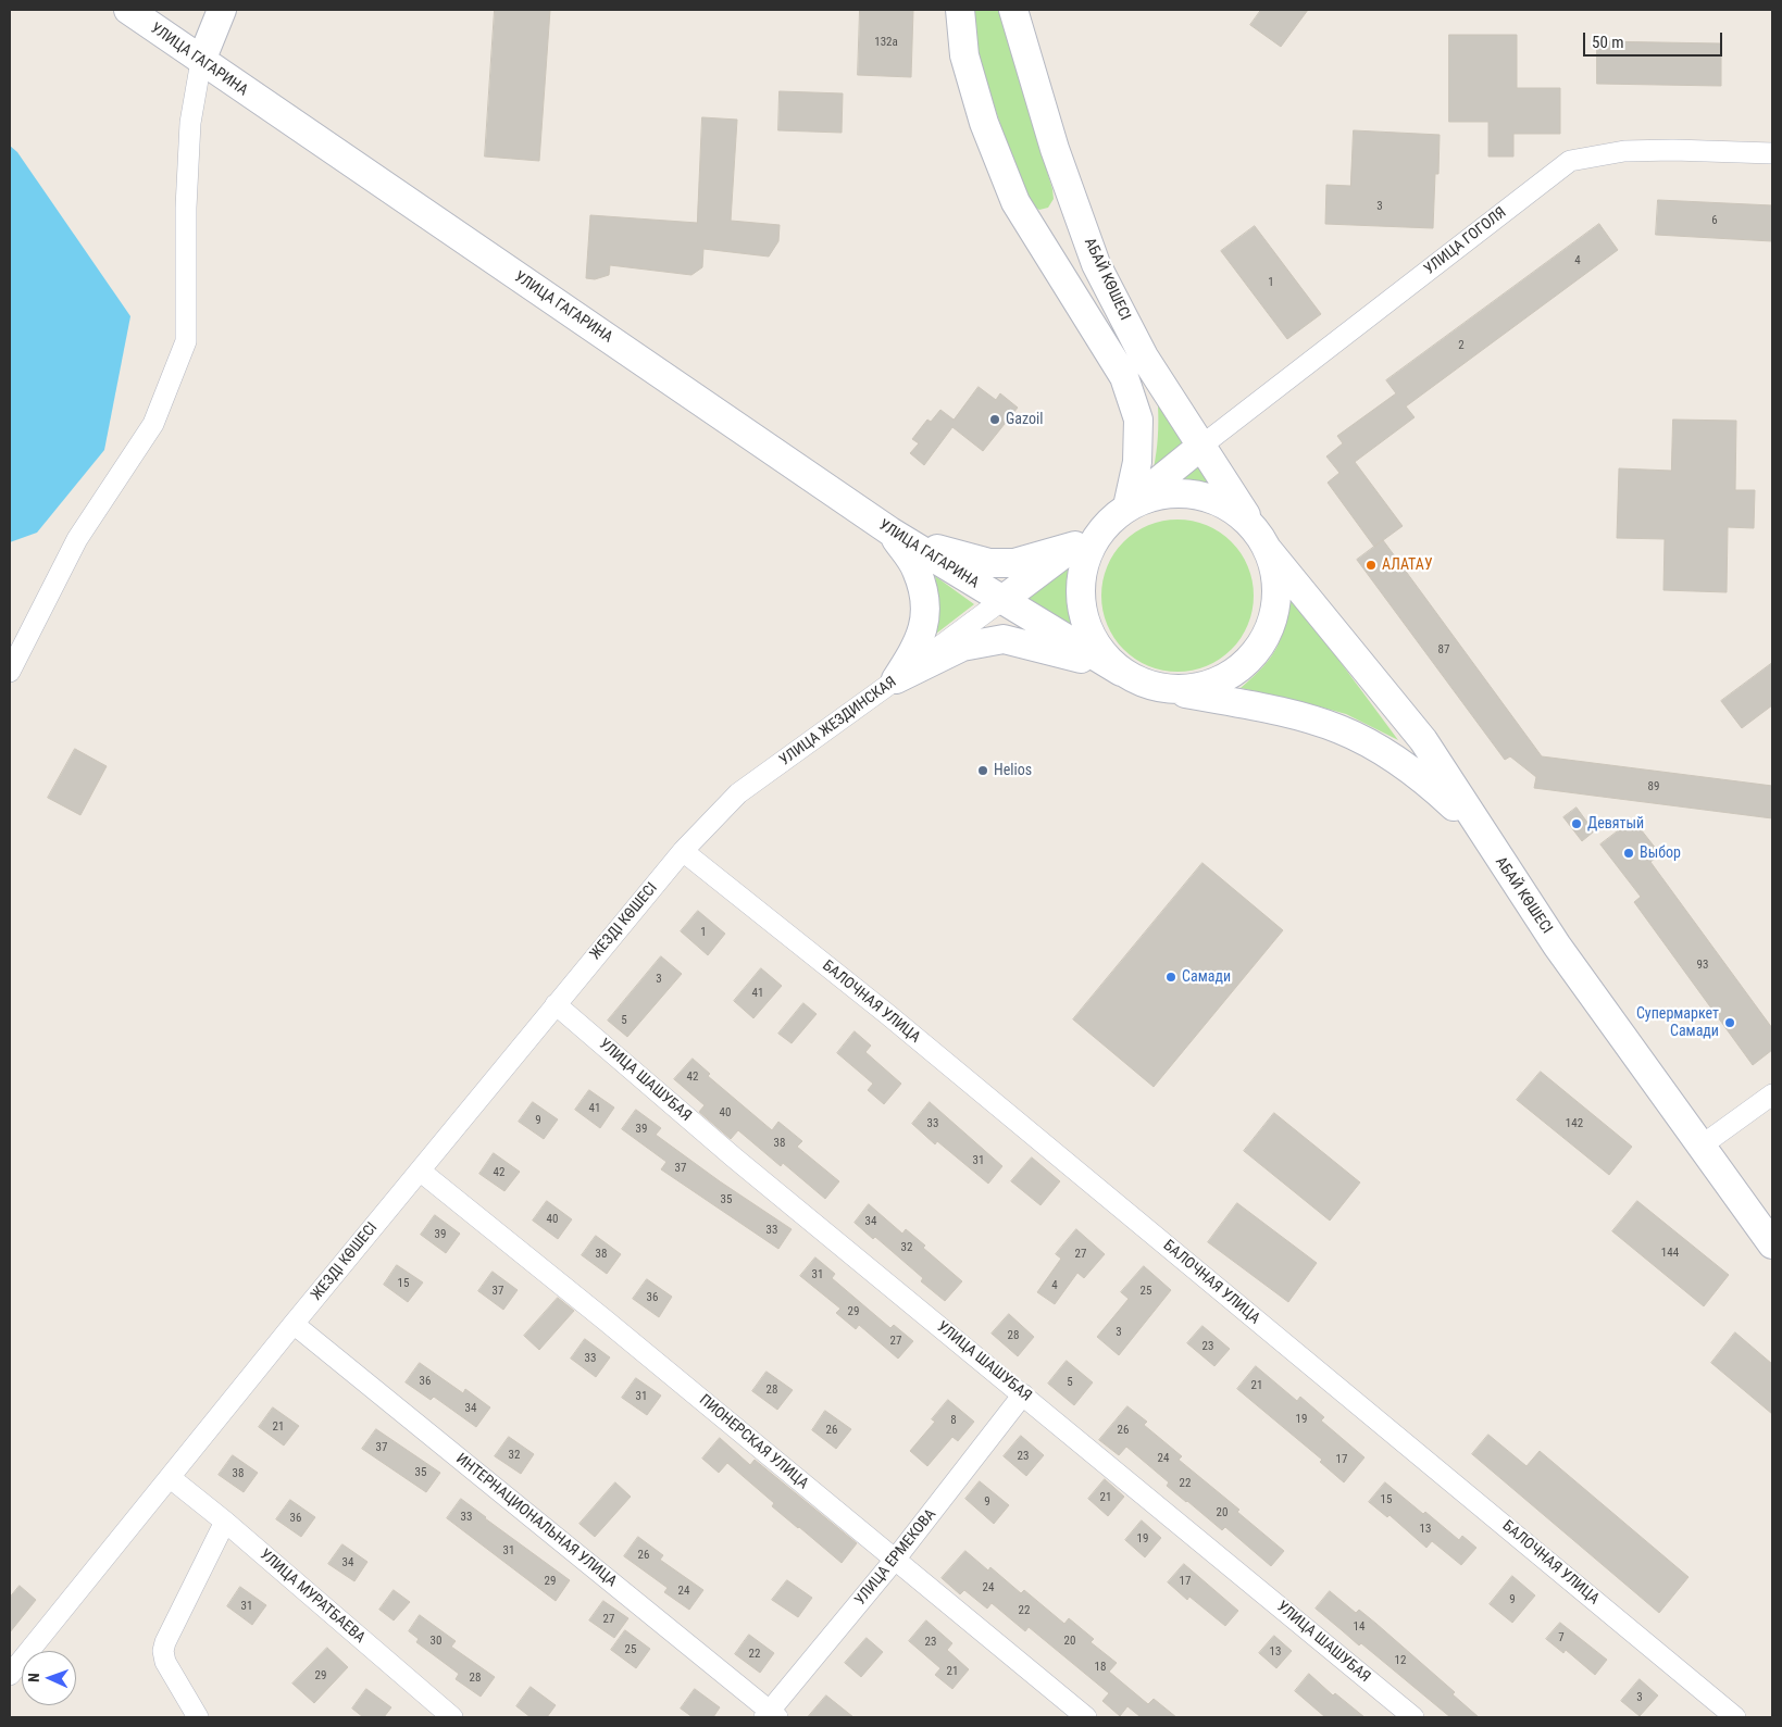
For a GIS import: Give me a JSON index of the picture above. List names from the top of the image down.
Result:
{
  "streets": {
    "main road": ["УЛИЦА ГАГАРИНА", "АБАЙ КӨШЕСІ"],
    "street": [
      "УЛИЦА ГОГОЛЯ",
      "УЛИЦА ЖЕЗДИНСКАЯ",
      "ЖЕЗДІ КӨШЕСІ",
      "БАЛОЧНАЯ УЛИЦА",
      "УЛИЦА ШАШУБАЯ",
      "ПИОНЕРСКАЯ УЛИЦА",
      "ИНТЕРНАЦИОНАЛЬНАЯ УЛИЦА",
      "УЛИЦА ЕРМЕКОВА",
      "УЛИЦА МУРАТБАЕВА"
    ]
  },
  "crossings": [
    ["УЛИЦА ГАГАРИНА", "УЛИЦА ЖЕЗДИНСКАЯ"],
    ["УЛИЦА ГОГОЛЯ", "АБАЙ КӨШЕСІ"],
    ["УЛИЦА ЖЕЗДИНСКАЯ", "ЖЕЗДІ КӨШЕСІ"],
    ["УЛИЦА ЖЕЗДИНСКАЯ", "БАЛОЧНАЯ УЛИЦА"],
    ["ЖЕЗДІ КӨШЕСІ", "БАЛОЧНАЯ УЛИЦА"],
    ["ЖЕЗДІ КӨШЕСІ", "УЛИЦА ШАШУБАЯ"],
    ["ЖЕЗДІ КӨШЕСІ", "ПИОНЕРСКАЯ УЛИЦА"],
    ["ЖЕЗДІ КӨШЕСІ", "ИНТЕРНАЦИОНАЛЬНАЯ УЛИЦА"],
    ["ЖЕЗДІ КӨШЕСІ", "УЛИЦА МУРАТБАЕВА"],
    ["УЛИЦА ШАШУБАЯ", "УЛИЦА ЕРМЕКОВА"],
    ["ПИОНЕРСКАЯ УЛИЦА", "УЛИЦА ЕРМЕКОВА"],
    ["ИНТЕРНАЦИОНАЛЬНАЯ УЛИЦА", "УЛИЦА ЕРМЕКОВА"]
  ],
  "places": [
    "Gazoil",
    "АЛАТАУ",
    "Helios",
    "Девятый",
    "Выбор",
    "Самади",
    "Супермаркет Самади"
  ],
  "house_numbers": [
    "132а",
    "3",
    "6",
    "4",
    "1",
    "2",
    "87",
    "89",
    "1",
    "93",
    "3",
    "41",
    "5",
    "42",
    "41",
    "40",
    "9",
    "33",
    "142",
    "39",
    "38",
    "31",
    "37",
    "42",
    "35",
    "40",
    "34",
    "33",
    "39",
    "32",
    "144",
    "38",
    "27",
    "31",
    "15",
    "4",
    "37",
    "25",
    "36",
    "29",
    "3",
    "28",
    "27",
    "23",
    "33",
    "36",
    "5",
    "21",
    "28",
    "31",
    "34",
    "19",
    "8",
    "21",
    "26",
    "26",
    "37",
    "32",
    "23",
    "24",
    "17",
    "35",
    "38",
    "22",
    "21",
    "15",
    "9",
    "20",
    "33",
    "36",
    "13",
    "19",
    "31",
    "26",
    "34",
    "29",
    "17",
    "24",
    "24",
    "9",
    "31",
    "22",
    "27",
    "14",
    "7",
    "30",
    "20",
    "23",
    "25",
    "13",
    "22",
    "12",
    "18",
    "21",
    "29",
    "28",
    "3"
  ],
  "scale_bar": "50 m",
  "north": "left"
}
